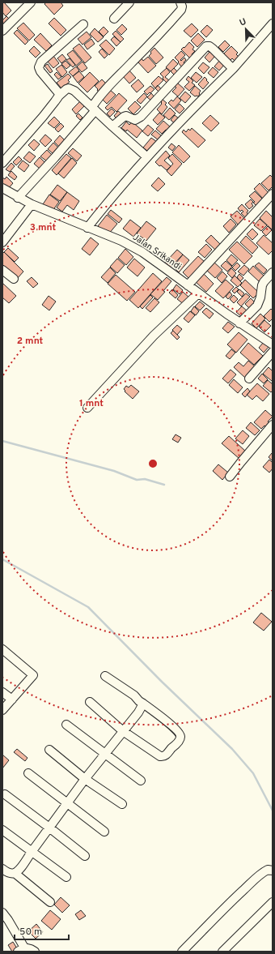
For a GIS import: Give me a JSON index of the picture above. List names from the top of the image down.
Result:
{
  "streets": {
    "street": ["Jalan Srikandi"]
  },
  "scale_bar": "50 m",
  "north": "top left",
  "rings": ["3 mnt", "2 mnt", "1 mnt"]
}
